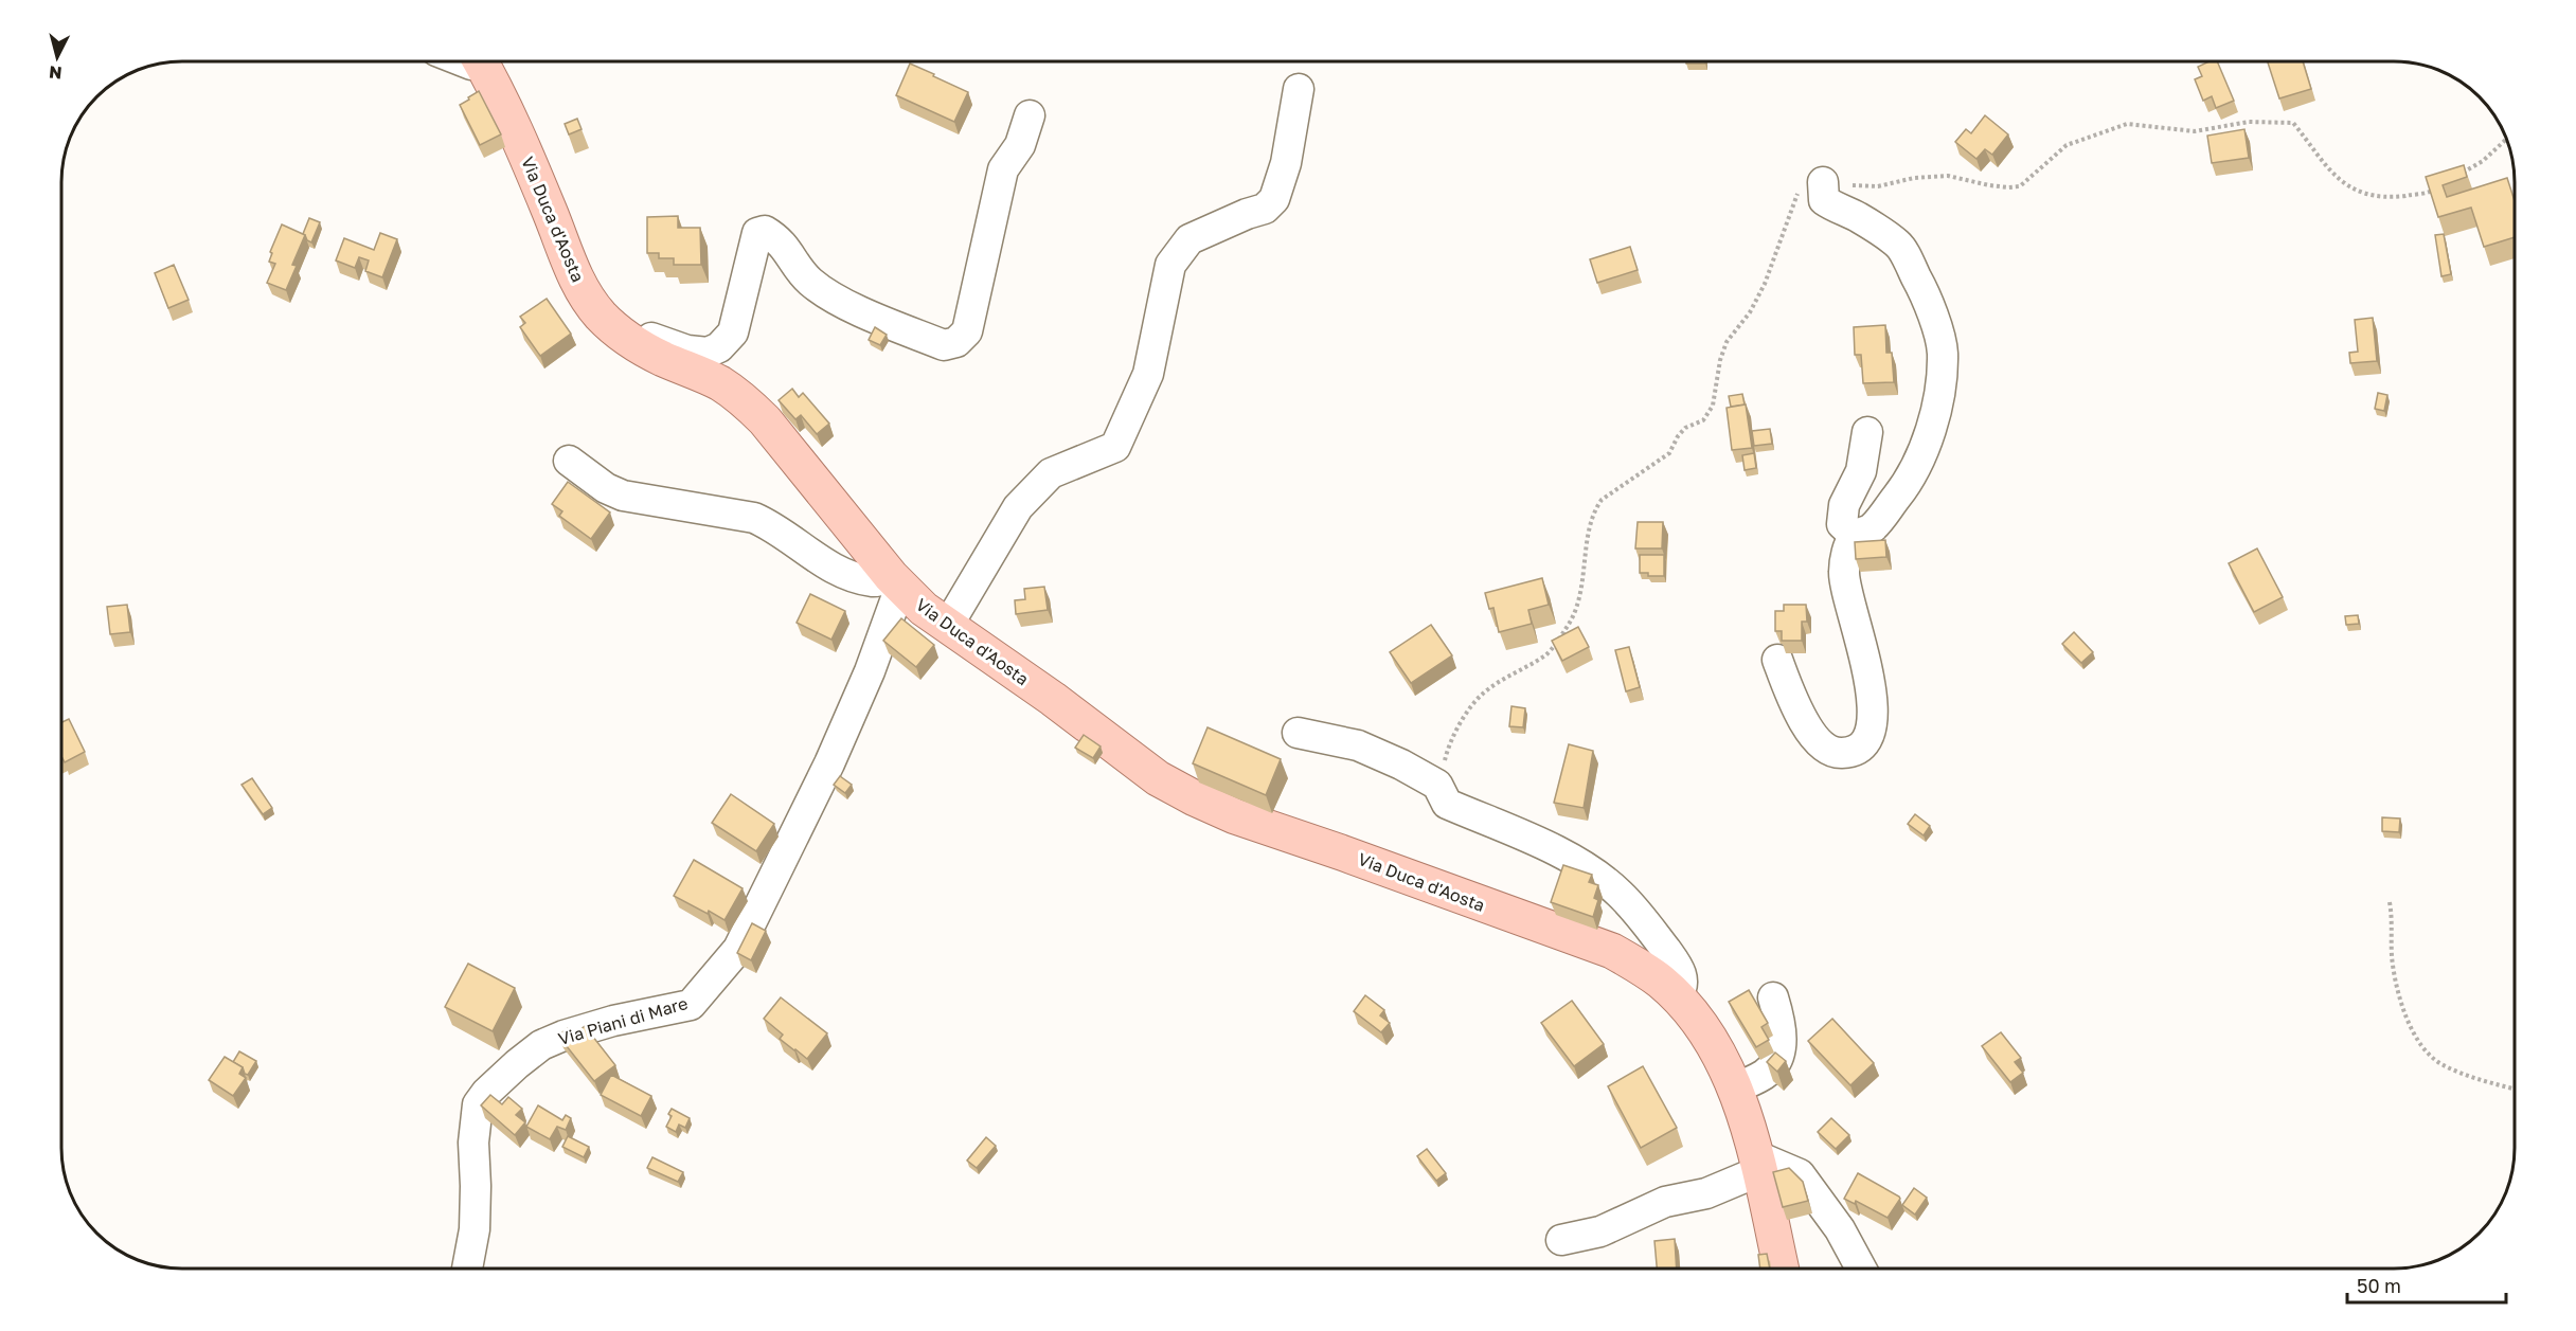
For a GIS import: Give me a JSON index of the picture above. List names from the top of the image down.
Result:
{
  "streets": {
    "main road": ["Via Duca d'Aosta"],
    "street": ["Via Piani di Mare"]
  },
  "crossings": [
    ["Via Duca d'Aosta", "Via Piani di Mare"]
  ],
  "scale_bar": "50 m",
  "north": "bottom"
}
